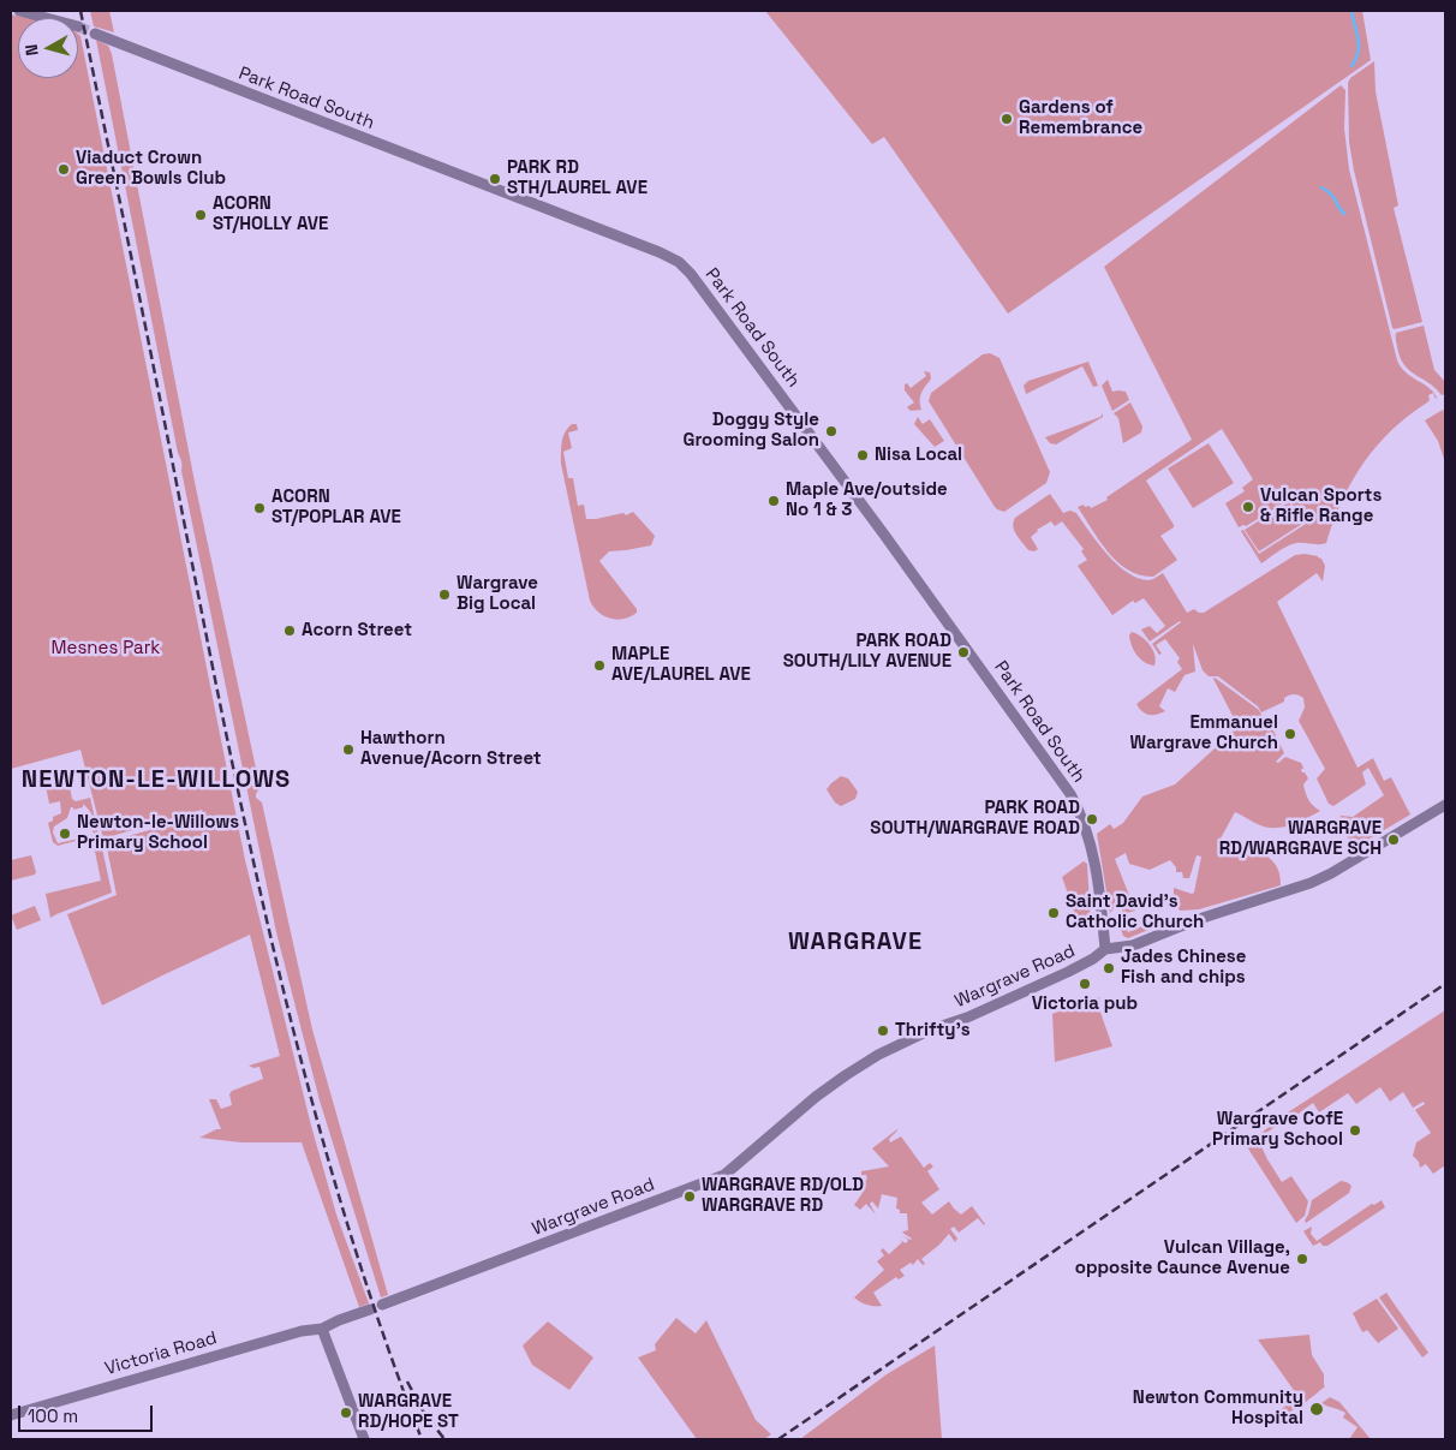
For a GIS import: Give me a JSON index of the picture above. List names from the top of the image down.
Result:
{
  "streets": {
    "street": ["Park Road South", "Wargrave Road", "Victoria Road"]
  },
  "crossings": [
    ["Park Road South", "Wargrave Road"]
  ],
  "districts": ["NEWTON-LE-WILLOWS", "WARGRAVE"],
  "parks": ["Mesnes Park"],
  "places": [
    "Gardens of Remembrance",
    "Viaduct Crown Green Bowls Club",
    "PARK RD STH/LAUREL AVE",
    "ACORN ST/HOLLY AVE",
    "Doggy Style Grooming Salon",
    "Nisa Local",
    "Maple Ave/outside No 1 & 3",
    "Vulcan Sports & Rifle Range",
    "ACORN ST/POPLAR AVE",
    "Wargrave Big Local",
    "Acorn Street",
    "PARK ROAD SOUTH/LILY AVENUE",
    "MAPLE AVE/LAUREL AVE",
    "Emmanuel Wargrave Church",
    "Hawthorn Avenue/Acorn Street",
    "PARK ROAD SOUTH/WARGRAVE ROAD",
    "Newton-le-Willows Primary School",
    "WARGRAVE RD/WARGRAVE SCH",
    "Saint David's Catholic Church",
    "Jades Chinese Fish and chips",
    "Victoria pub",
    "Thrifty's",
    "Wargrave CofE Primary School",
    "WARGRAVE RD/OLD WARGRAVE RD",
    "Vulcan Village, opposite Caunce Avenue",
    "Newton Community Hospital",
    "WARGRAVE RD/HOPE ST"
  ],
  "scale_bar": "100 m",
  "north": "left"
}
